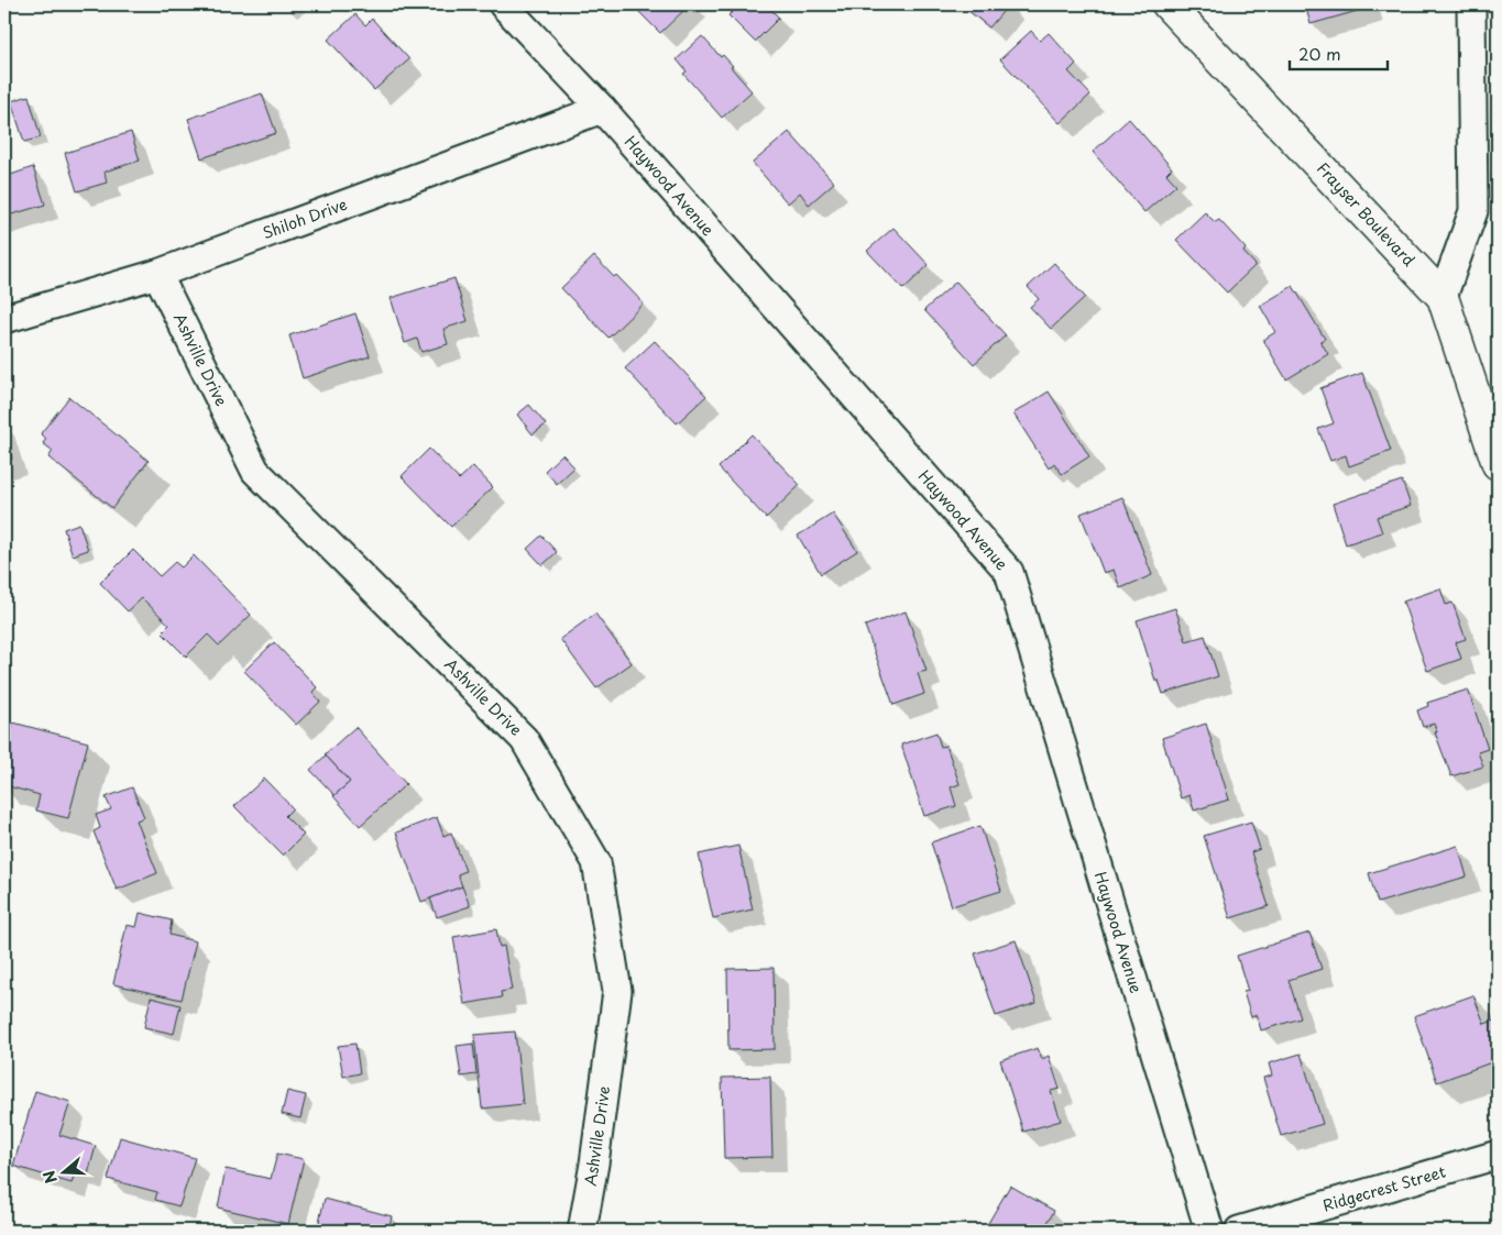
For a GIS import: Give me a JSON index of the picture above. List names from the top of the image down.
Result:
{
  "streets": {
    "main road": ["Frayser Boulevard"],
    "street": [
      "Haywood Avenue",
      "Shiloh Drive",
      "Ashville Drive",
      "Ridgecrest Street"
    ]
  },
  "crossings": [
    ["Haywood Avenue", "Shiloh Drive"],
    ["Shiloh Drive", "Ashville Drive"]
  ],
  "scale_bar": "20 m",
  "north": "left"
}
